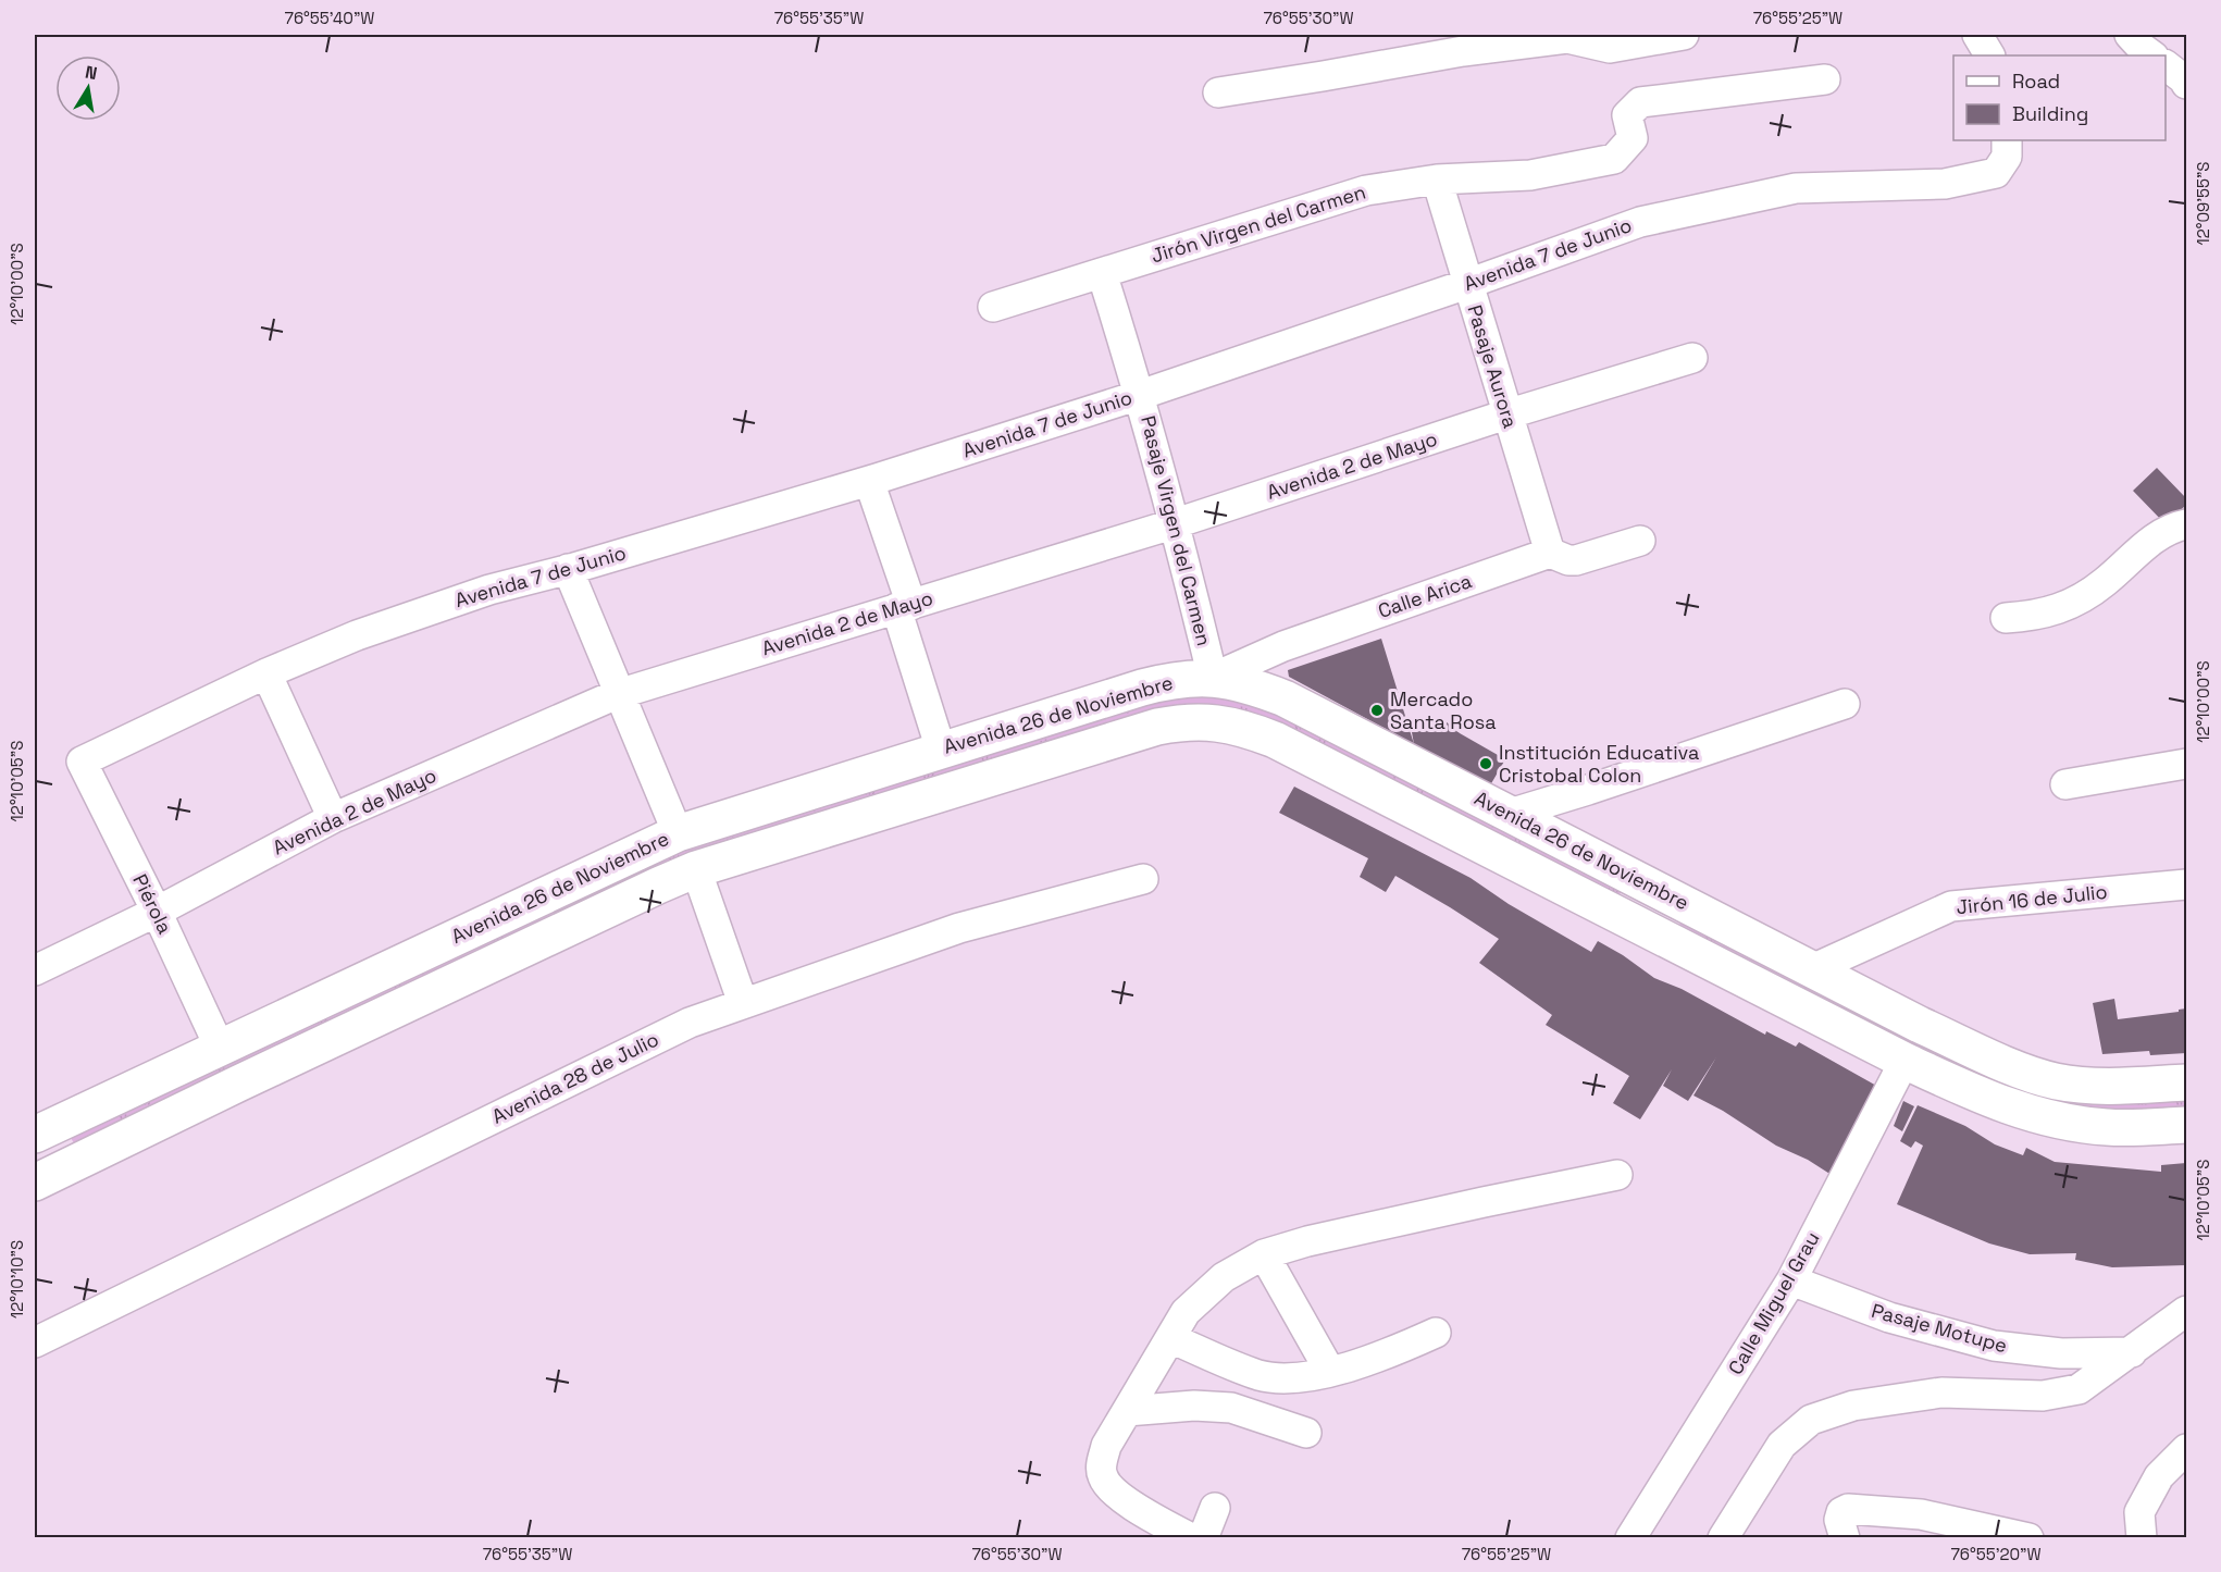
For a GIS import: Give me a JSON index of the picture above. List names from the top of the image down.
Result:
{
  "streets": {
    "main road": ["Avenida 26 de Noviembre"],
    "street": [
      "Jirón Virgen del Carmen",
      "Avenida 7 de Junio",
      "Pasaje Aurora",
      "Avenida 2 de Mayo",
      "Pasaje Virgen del Carmen",
      "Calle Arica",
      "Jirón 16 de Julio",
      "Piérola",
      "Avenida 28 de Julio",
      "Calle Miguel Grau",
      "Pasaje Motupe"
    ]
  },
  "crossings": [
    ["Jirón Virgen del Carmen", "Pasaje Aurora"],
    ["Jirón Virgen del Carmen", "Pasaje Virgen del Carmen"],
    ["Avenida 7 de Junio", "Pasaje Aurora"],
    ["Avenida 7 de Junio", "Pasaje Virgen del Carmen"],
    ["Avenida 7 de Junio", "Piérola"],
    ["Pasaje Aurora", "Avenida 2 de Mayo"],
    ["Pasaje Aurora", "Calle Arica"],
    ["Avenida 2 de Mayo", "Pasaje Virgen del Carmen"],
    ["Avenida 2 de Mayo", "Piérola"],
    ["Pasaje Virgen del Carmen", "Calle Arica"],
    ["Pasaje Virgen del Carmen", "Avenida 26 de Noviembre"],
    ["Calle Arica", "Avenida 26 de Noviembre"],
    ["Avenida 26 de Noviembre", "Jirón 16 de Julio"],
    ["Avenida 26 de Noviembre", "Piérola"],
    ["Avenida 26 de Noviembre", "Calle Miguel Grau"],
    ["Calle Miguel Grau", "Pasaje Motupe"]
  ],
  "places": ["Mercado Santa Rosa", "Institución Educativa Cristobal Colon"],
  "legend": ["Road", "Building"],
  "north": "top",
  "coordinates": [
    "76°55'40\"W",
    "76°55'35\"W",
    "76°55'30\"W",
    "76°55'25\"W",
    "12°09'55\"S",
    "12°10'00\"S",
    "12°10'05\"S",
    "12°10'10\"S",
    "76°55'20\"W"
  ]
}
